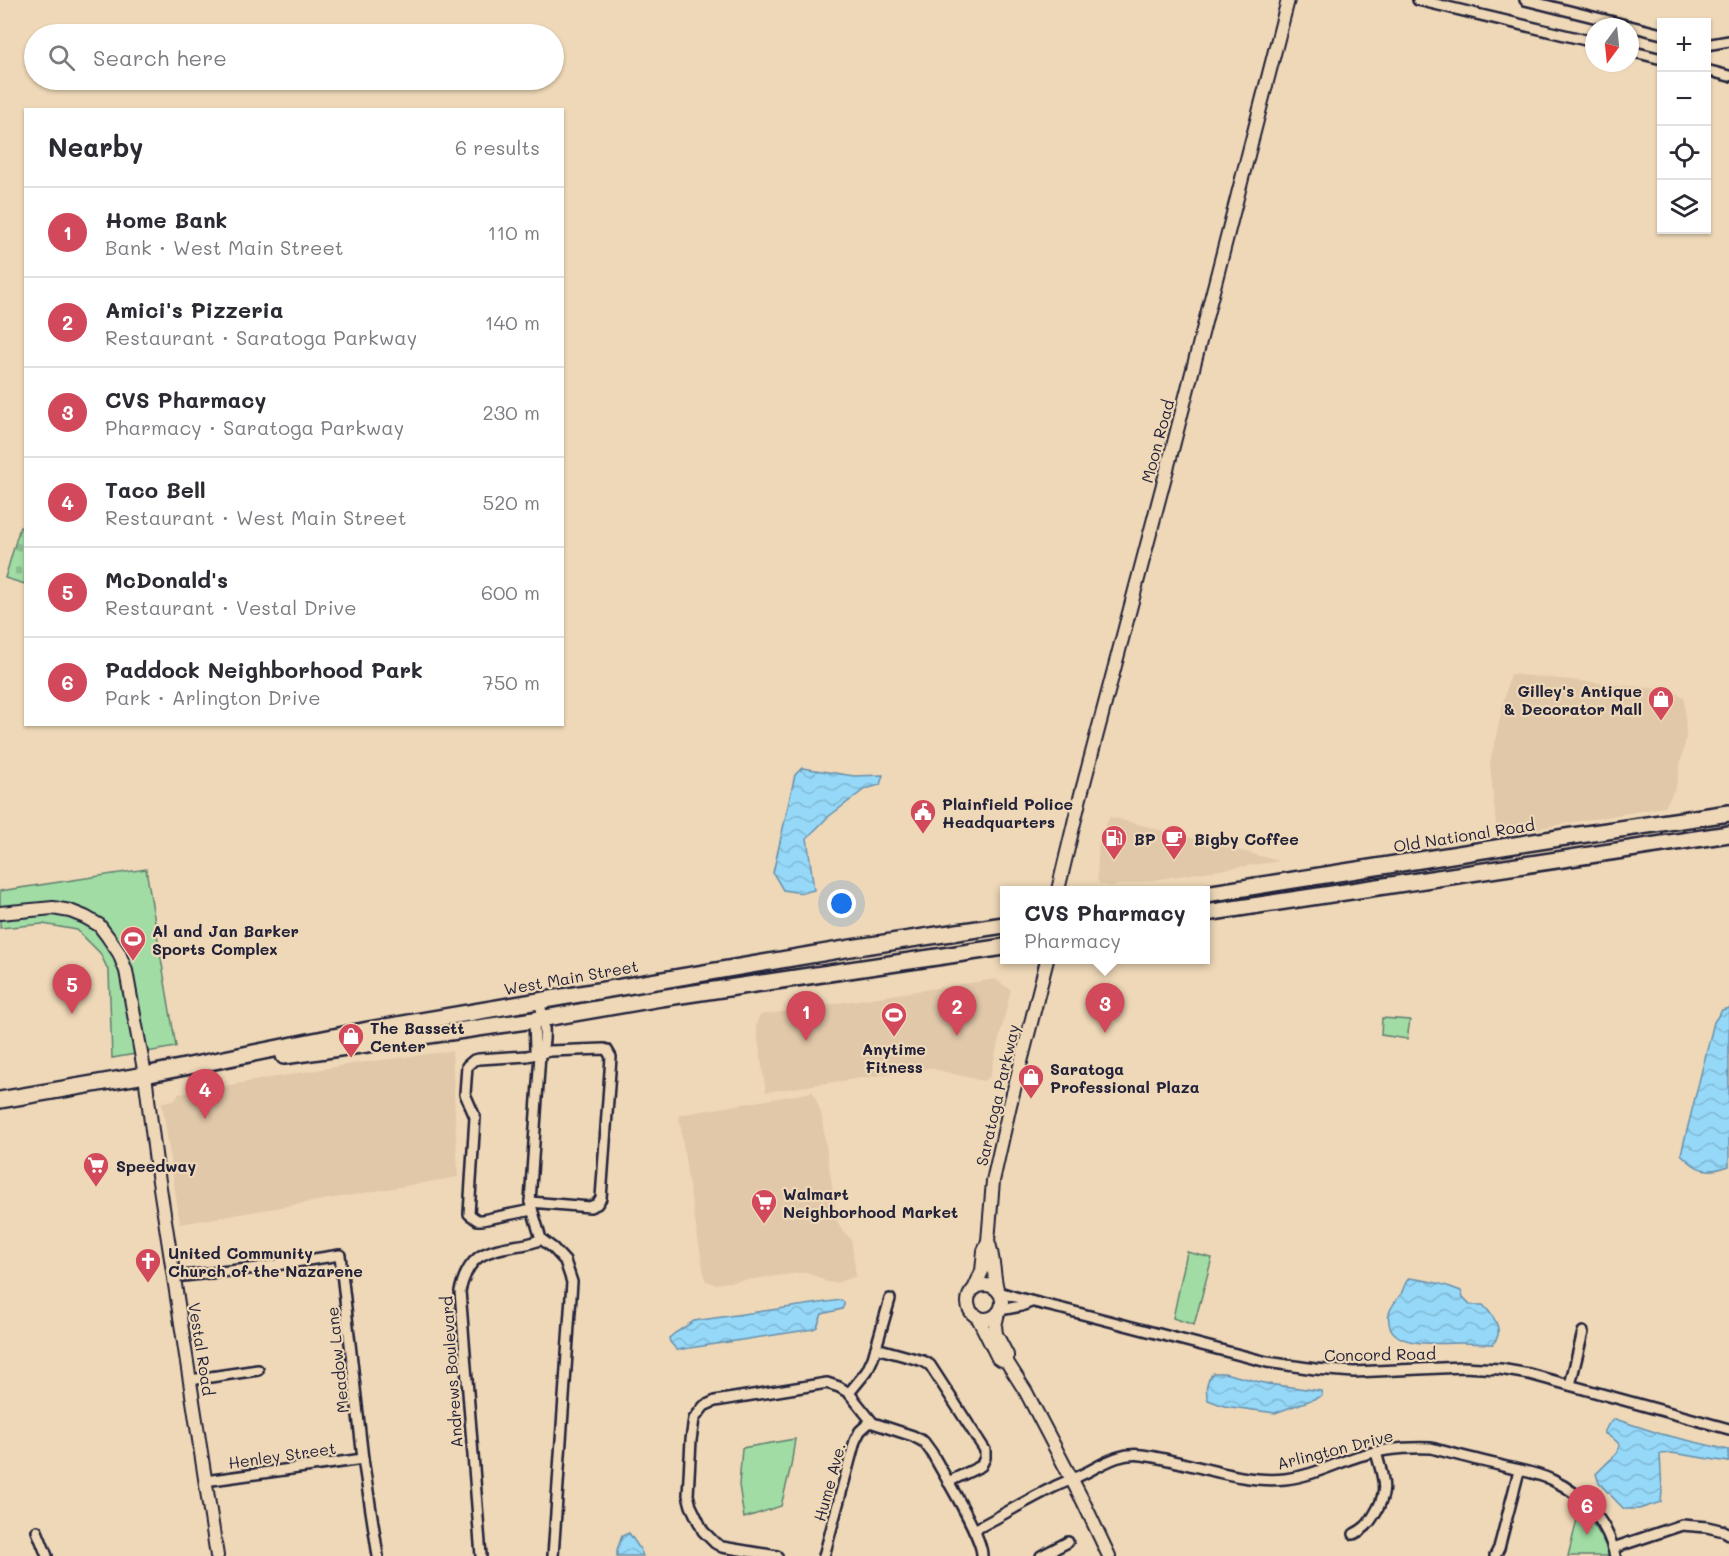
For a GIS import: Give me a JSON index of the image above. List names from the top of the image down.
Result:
{
  "streets": {
    "main road": ["Old National Road", "West Main Street"],
    "street": [
      "Moon Road",
      "Saratoga Parkway",
      "Vestal Road",
      "Concord Road",
      "Meadow Lane",
      "Andrews Boulevard",
      "Arlington Drive",
      "Henley Street",
      "Hume Ave."
    ]
  },
  "crossings": [
    ["West Main Street", "Vestal Road"],
    ["Saratoga Parkway", "Concord Road"],
    ["Vestal Road", "Meadow Lane"],
    ["Vestal Road", "Henley Street"],
    ["Meadow Lane", "Henley Street"]
  ],
  "places": {
    "shop": ["Gilley's Antique & Decorator Mall", "The Bassett Center", "Saratoga Professional Plaza"],
    "public building": ["Plainfield Police Headquarters"],
    "fuel station": ["BP"],
    "cafe": ["Bigby Coffee"],
    "sports": ["Al and Jan Barker Sports Complex", "Anytime Fitness"],
    "supermarket": ["Speedway", "Walmart Neighborhood Market"],
    "church": ["United Community Church of the Nazarene"]
  },
  "north": "bottom",
  "page": {
    "map_buttons": ["+", "−"],
    "search": "Search here",
    "heading": ["Nearby", "6 results"],
    "list": [
      {
        "mark": "1",
        "name": "Home Bank",
        "note": "Bank · West Main Street",
        "value": "110 m"
      },
      {
        "mark": "2",
        "name": "Amici's Pizzeria",
        "note": "Restaurant · Saratoga Parkway",
        "value": "140 m"
      },
      {
        "mark": "3",
        "name": "CVS Pharmacy",
        "note": "Pharmacy · Saratoga Parkway",
        "value": "230 m"
      },
      {
        "mark": "4",
        "name": "Taco Bell",
        "note": "Restaurant · West Main Street",
        "value": "520 m"
      },
      {
        "mark": "5",
        "name": "McDonald's",
        "note": "Restaurant · Vestal Drive",
        "value": "600 m"
      },
      {
        "mark": "6",
        "name": "Paddock Neighborhood Park",
        "note": "Park · Arlington Drive",
        "value": "750 m"
      }
    ],
    "popup": ["CVS Pharmacy", "Pharmacy"],
    "pins": [
      "5",
      "3",
      "2",
      "1",
      "4",
      "6"
    ]
  }
}
